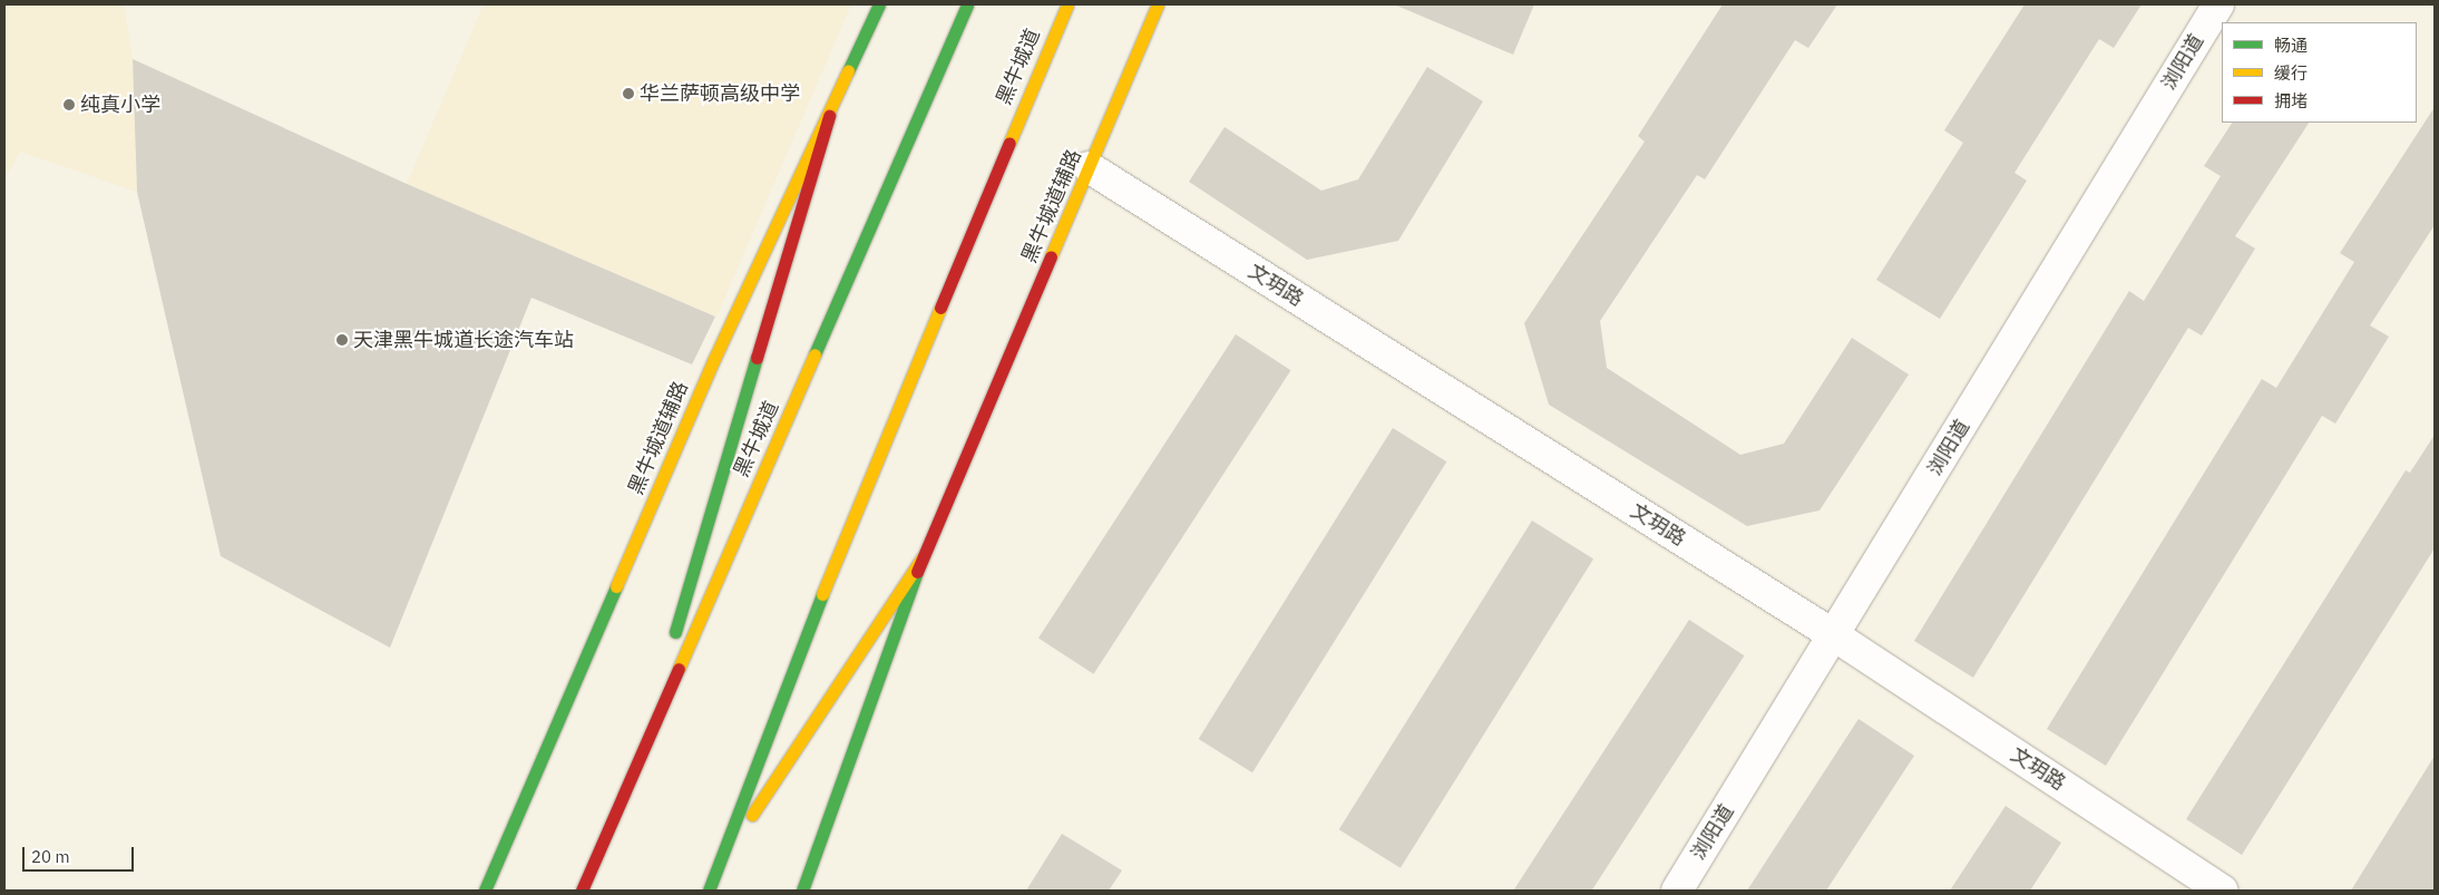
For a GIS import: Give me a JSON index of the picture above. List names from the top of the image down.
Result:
{
  "streets": {
    "main road": ["黑牛城道", "黑牛城道辅路"],
    "street": ["浏阳道", "文玥路"]
  },
  "crossings": [
    ["浏阳道", "文玥路"],
    ["黑牛城道辅路", "文玥路"]
  ],
  "places": ["华兰萨顿高级中学", "纯真小学", "天津黑牛城道长途汽车站"],
  "legend": ["畅通", "缓行", "拥堵"],
  "scale_bar": "20 m"
}
